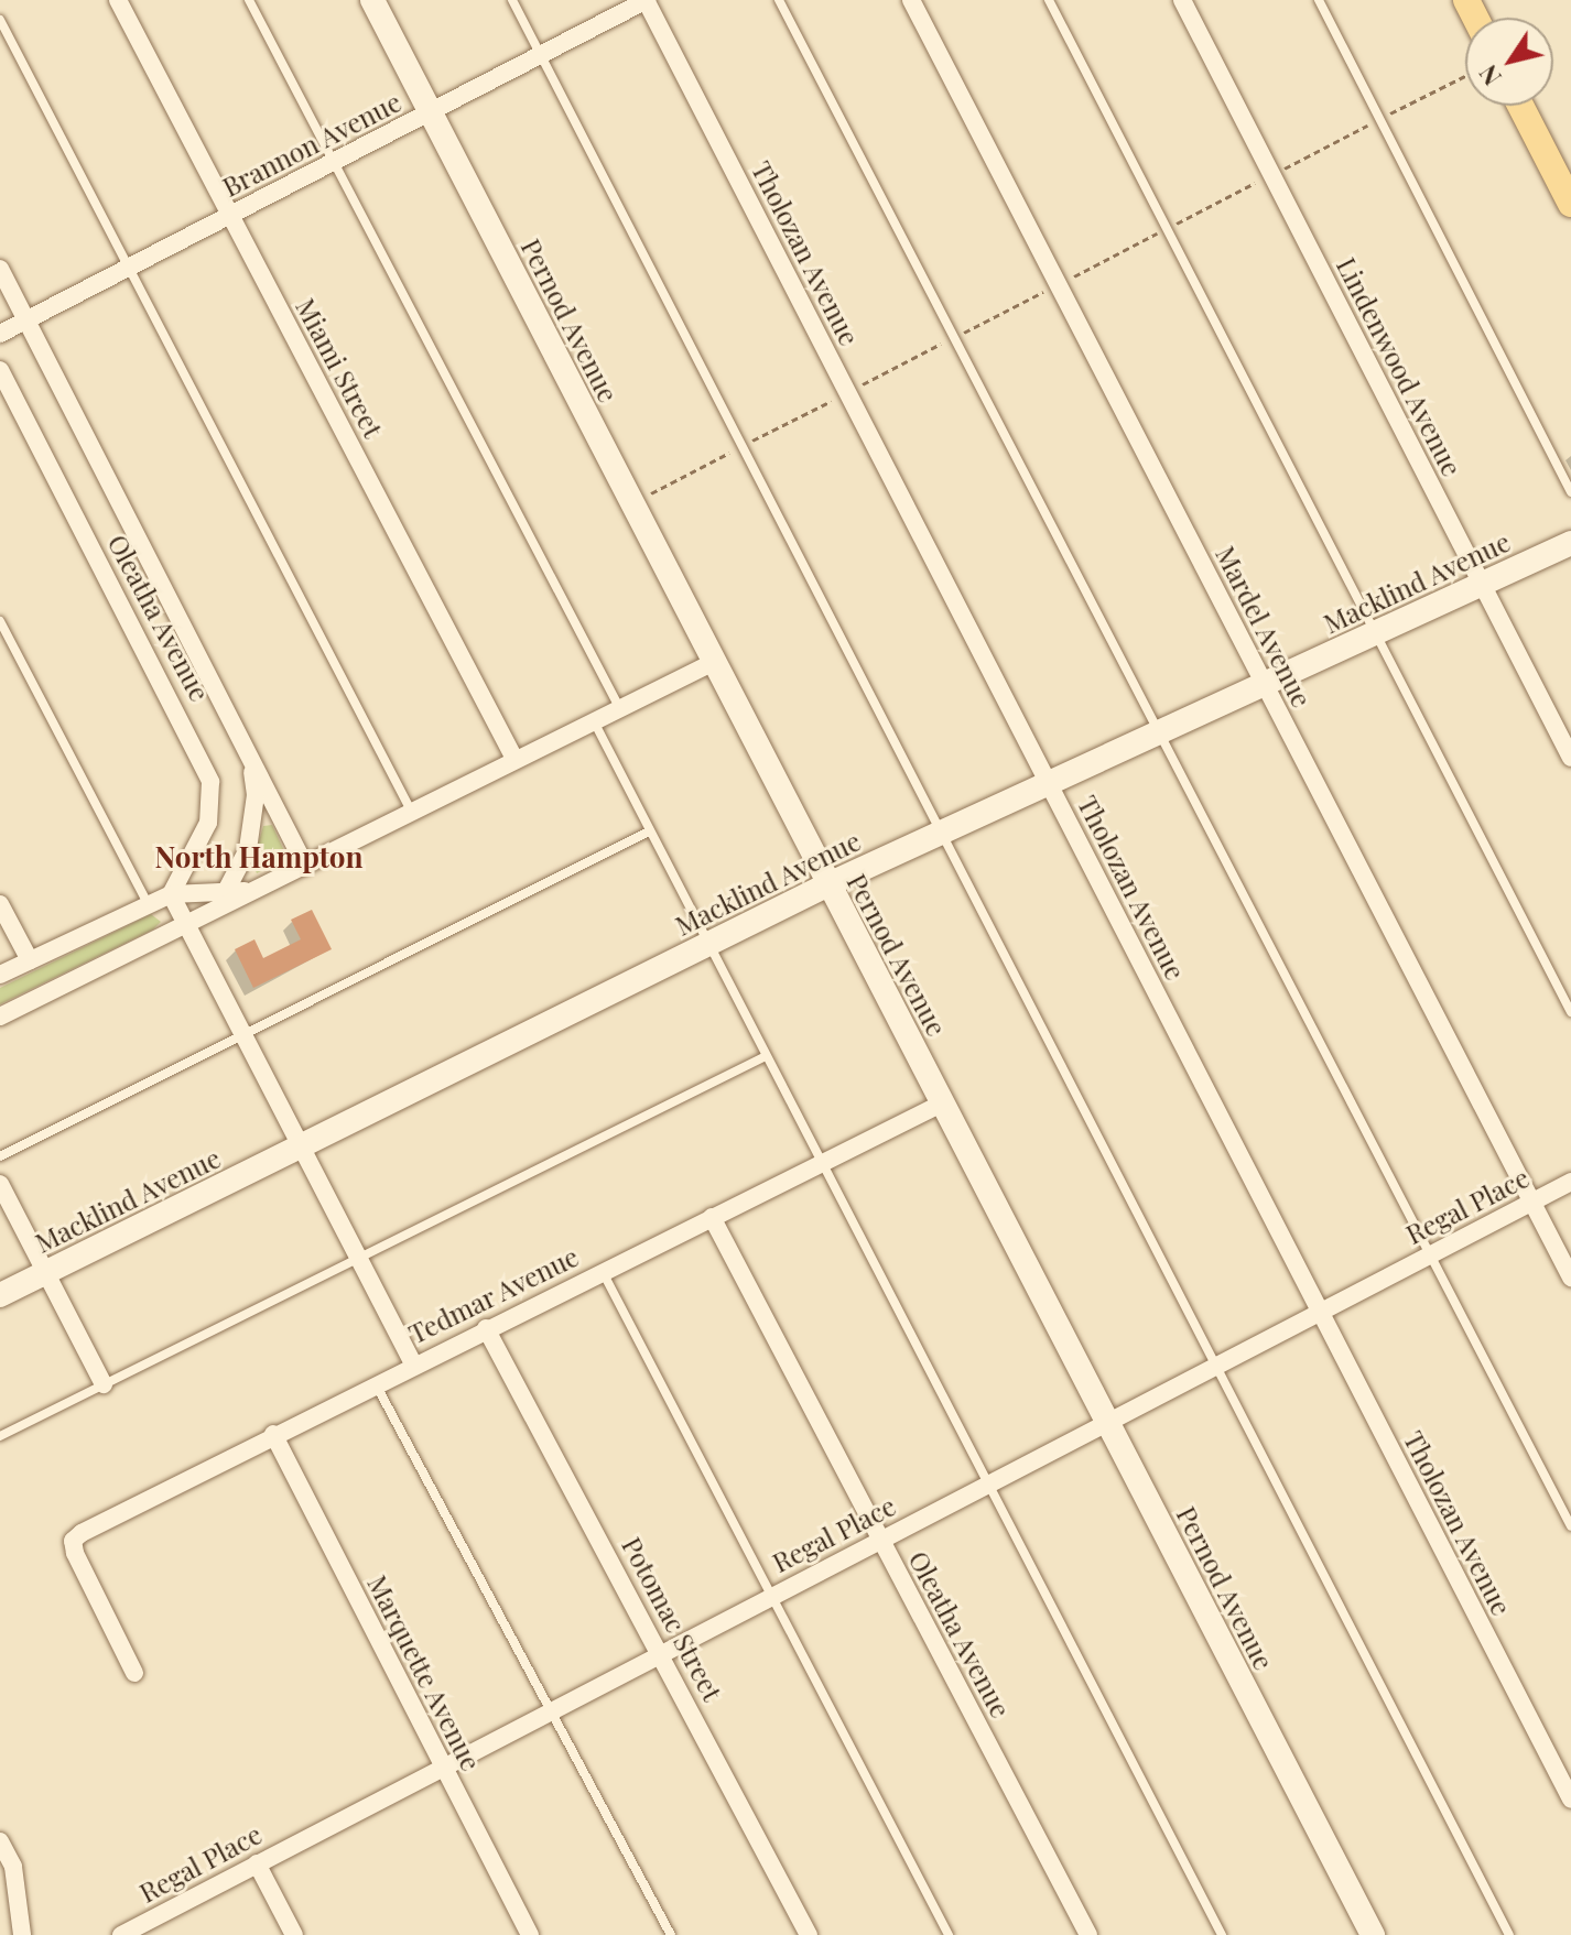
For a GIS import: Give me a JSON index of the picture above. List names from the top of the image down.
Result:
{
  "streets": {
    "street": [
      "Brannon Avenue",
      "Tholozan Avenue",
      "Pernod Avenue",
      "Lindenwood Avenue",
      "Miami Street",
      "Macklind Avenue",
      "Oleatha Avenue",
      "Mardel Avenue",
      "Regal Place",
      "Tedmar Avenue",
      "Potomac Street",
      "Marquette Avenue"
    ]
  },
  "crossings": [
    ["Brannon Avenue", "Tholozan Avenue"],
    ["Brannon Avenue", "Pernod Avenue"],
    ["Brannon Avenue", "Miami Street"],
    ["Brannon Avenue", "Oleatha Avenue"],
    ["Tholozan Avenue", "Macklind Avenue"],
    ["Tholozan Avenue", "Regal Place"],
    ["Pernod Avenue", "Macklind Avenue"],
    ["Pernod Avenue", "Regal Place"],
    ["Pernod Avenue", "Tedmar Avenue"],
    ["Lindenwood Avenue", "Macklind Avenue"],
    ["Macklind Avenue", "Mardel Avenue"],
    ["Oleatha Avenue", "Regal Place"],
    ["Oleatha Avenue", "Tedmar Avenue"],
    ["Mardel Avenue", "Regal Place"],
    ["Regal Place", "Potomac Street"],
    ["Regal Place", "Marquette Avenue"],
    ["Tedmar Avenue", "Potomac Street"],
    ["Tedmar Avenue", "Marquette Avenue"]
  ],
  "districts": ["North Hampton"],
  "north": "bottom left"
}
